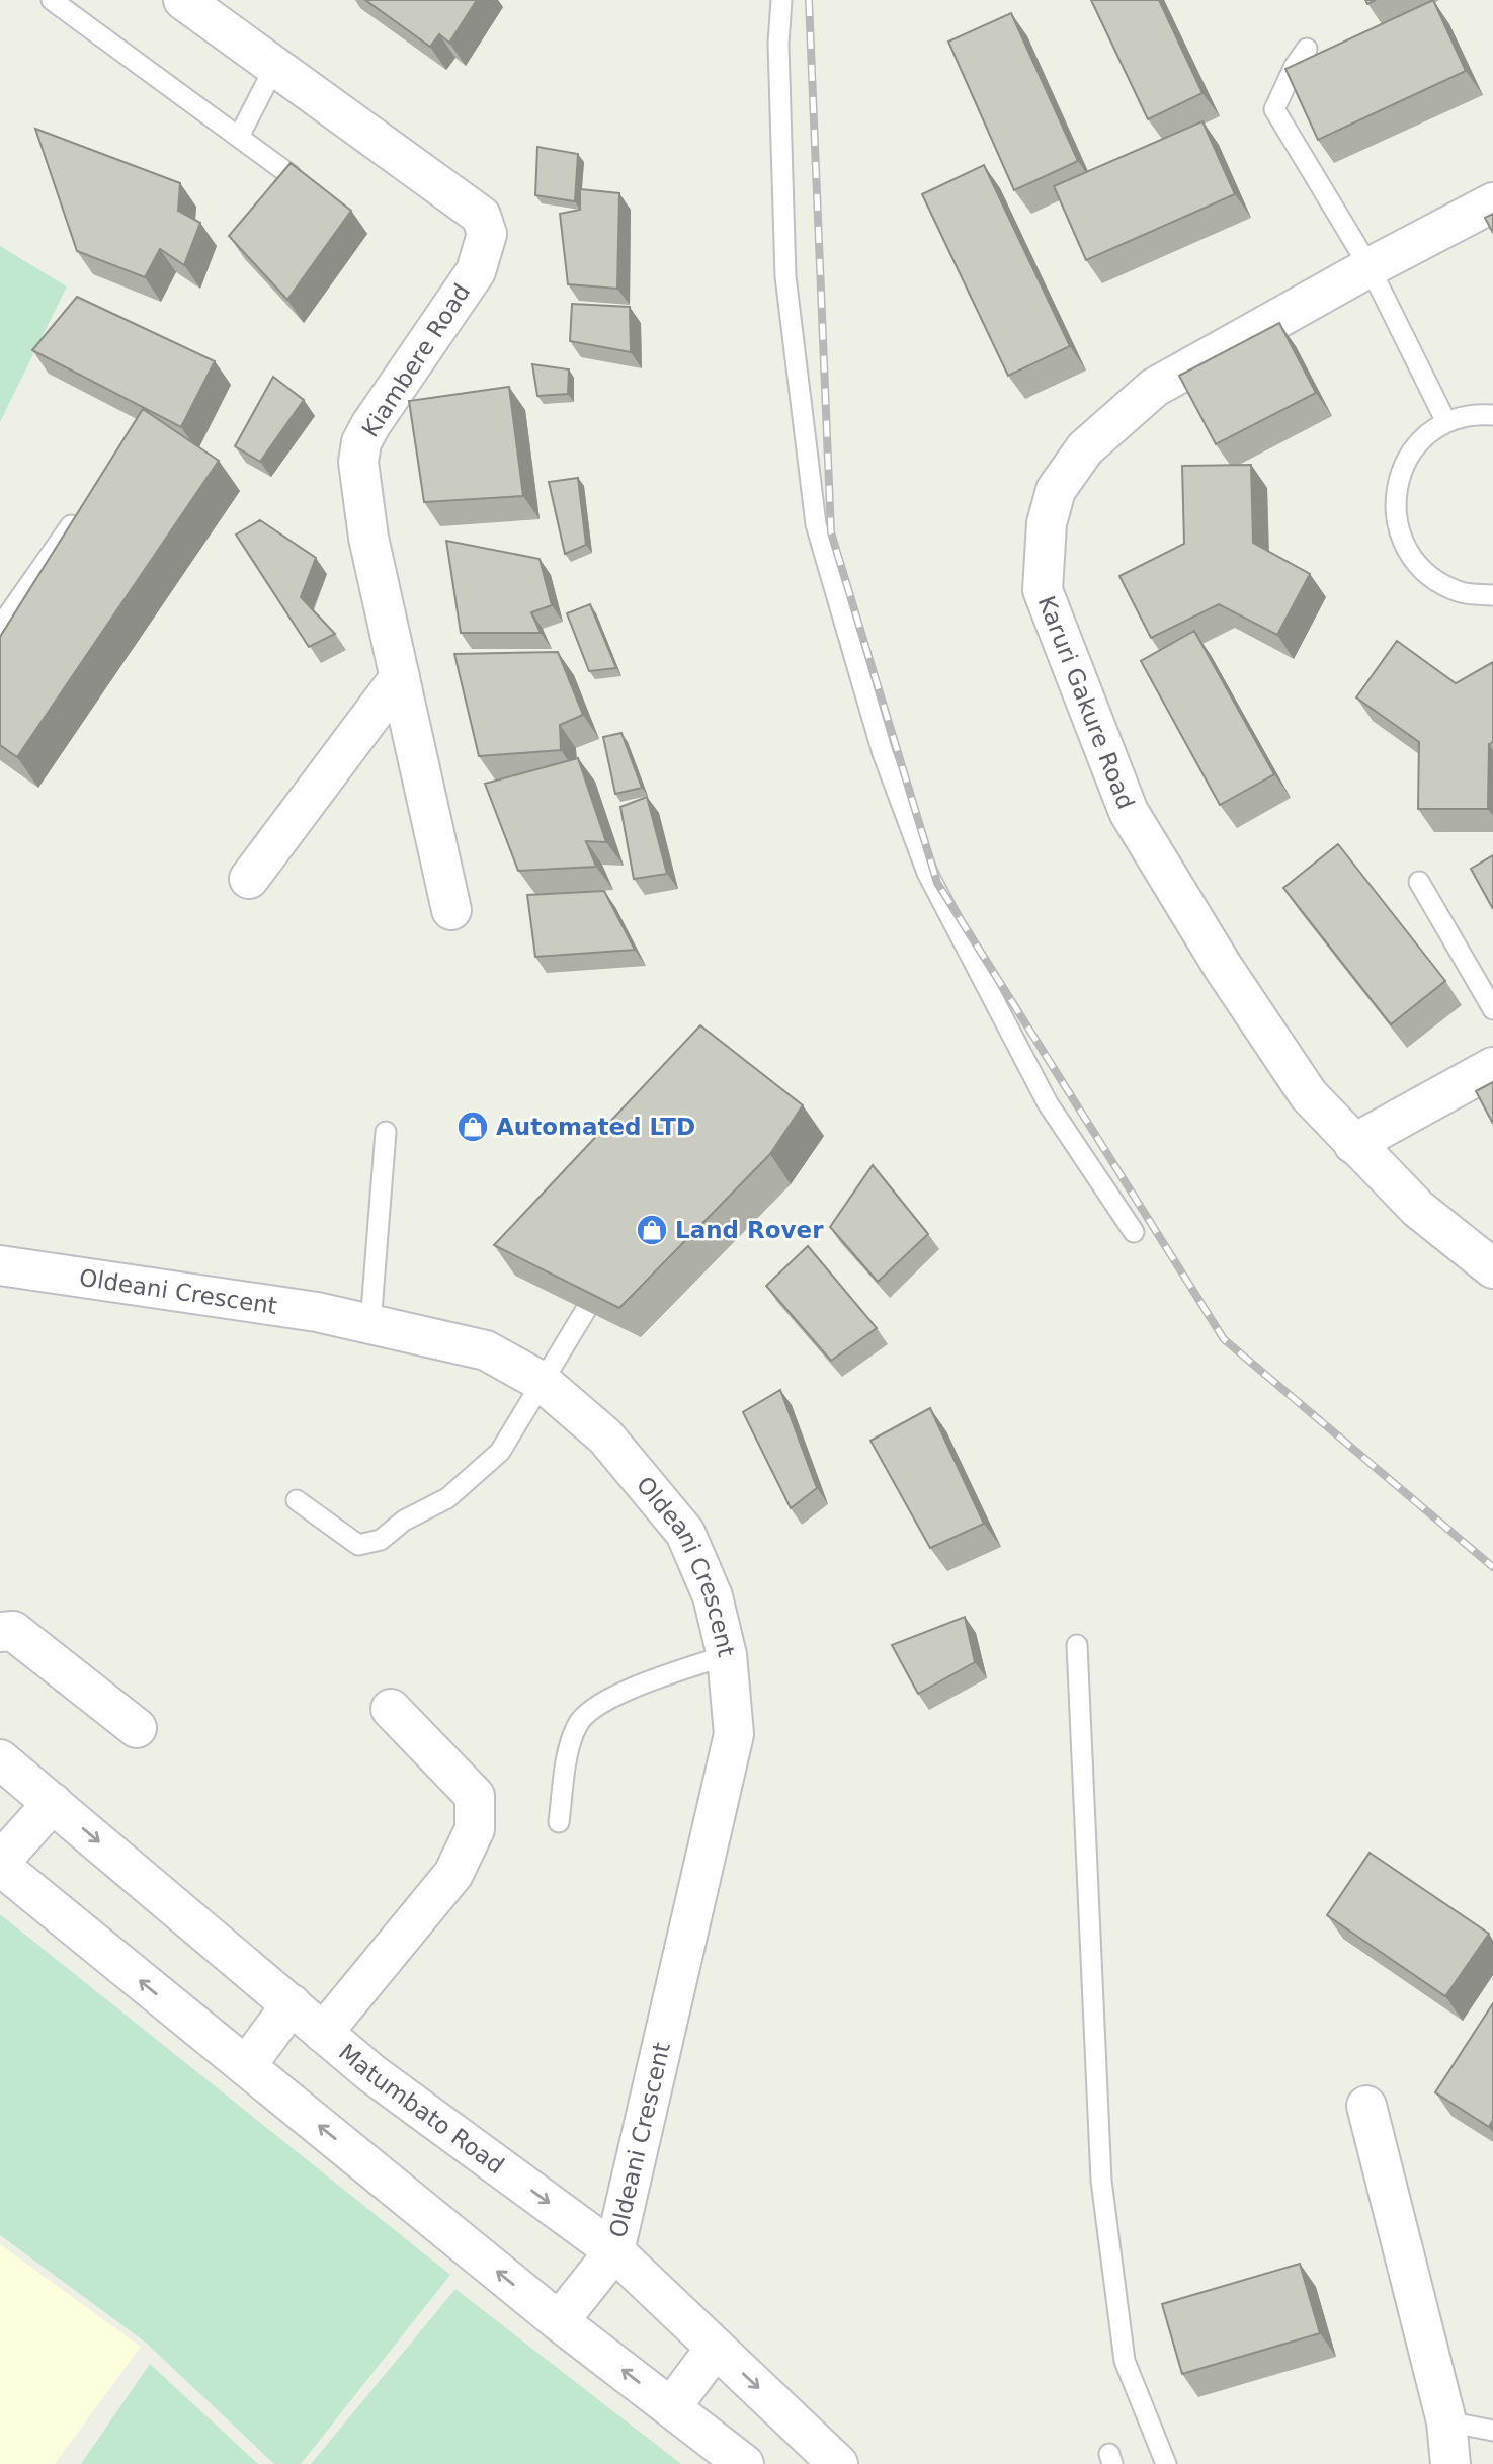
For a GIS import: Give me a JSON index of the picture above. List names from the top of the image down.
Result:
{
  "streets": {
    "street": [
      "Kiambere Road",
      "Karuri Gakure Road",
      "Oldeani Crescent",
      "Matumbato Road"
    ]
  },
  "crossings": [
    ["Oldeani Crescent", "Matumbato Road"]
  ],
  "places": {
    "shop": ["Automated LTD", "Land Rover"]
  }
}
